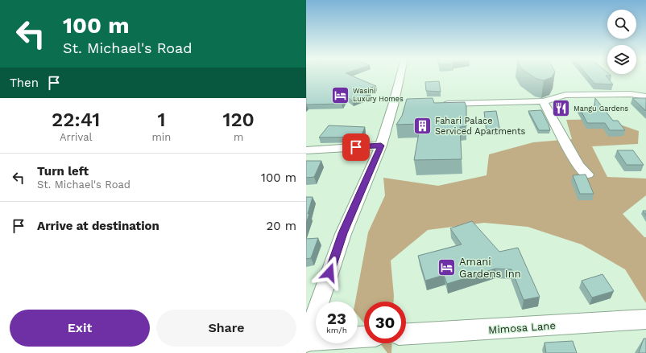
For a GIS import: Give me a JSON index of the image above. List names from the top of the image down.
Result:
{
  "streets": {
    "street": ["Mimosa Lane"]
  },
  "places": {
    "hotel": ["Wasini Luxury Homes", "Amani Gardens Inn"],
    "restaurant": ["Mangu Gardens"],
    "building": ["Fahari Palace Serviced Apartments"]
  },
  "page": {
    "turn": ["100 m", "St. Michael's Road"],
    "then": "Then",
    "eta": [
      "22:41",
      "Arrival",
      "1",
      "min",
      "120",
      "m"
    ],
    "list": [
      {
        "name": "Turn left",
        "note": "St. Michael's Road",
        "value": "100 m"
      },
      {
        "name": "Arrive at destination",
        "value": "20 m"
      }
    ],
    "speed": "23 km/h",
    "limit": "30",
    "buttons": ["Exit", "Share"]
  }
}
